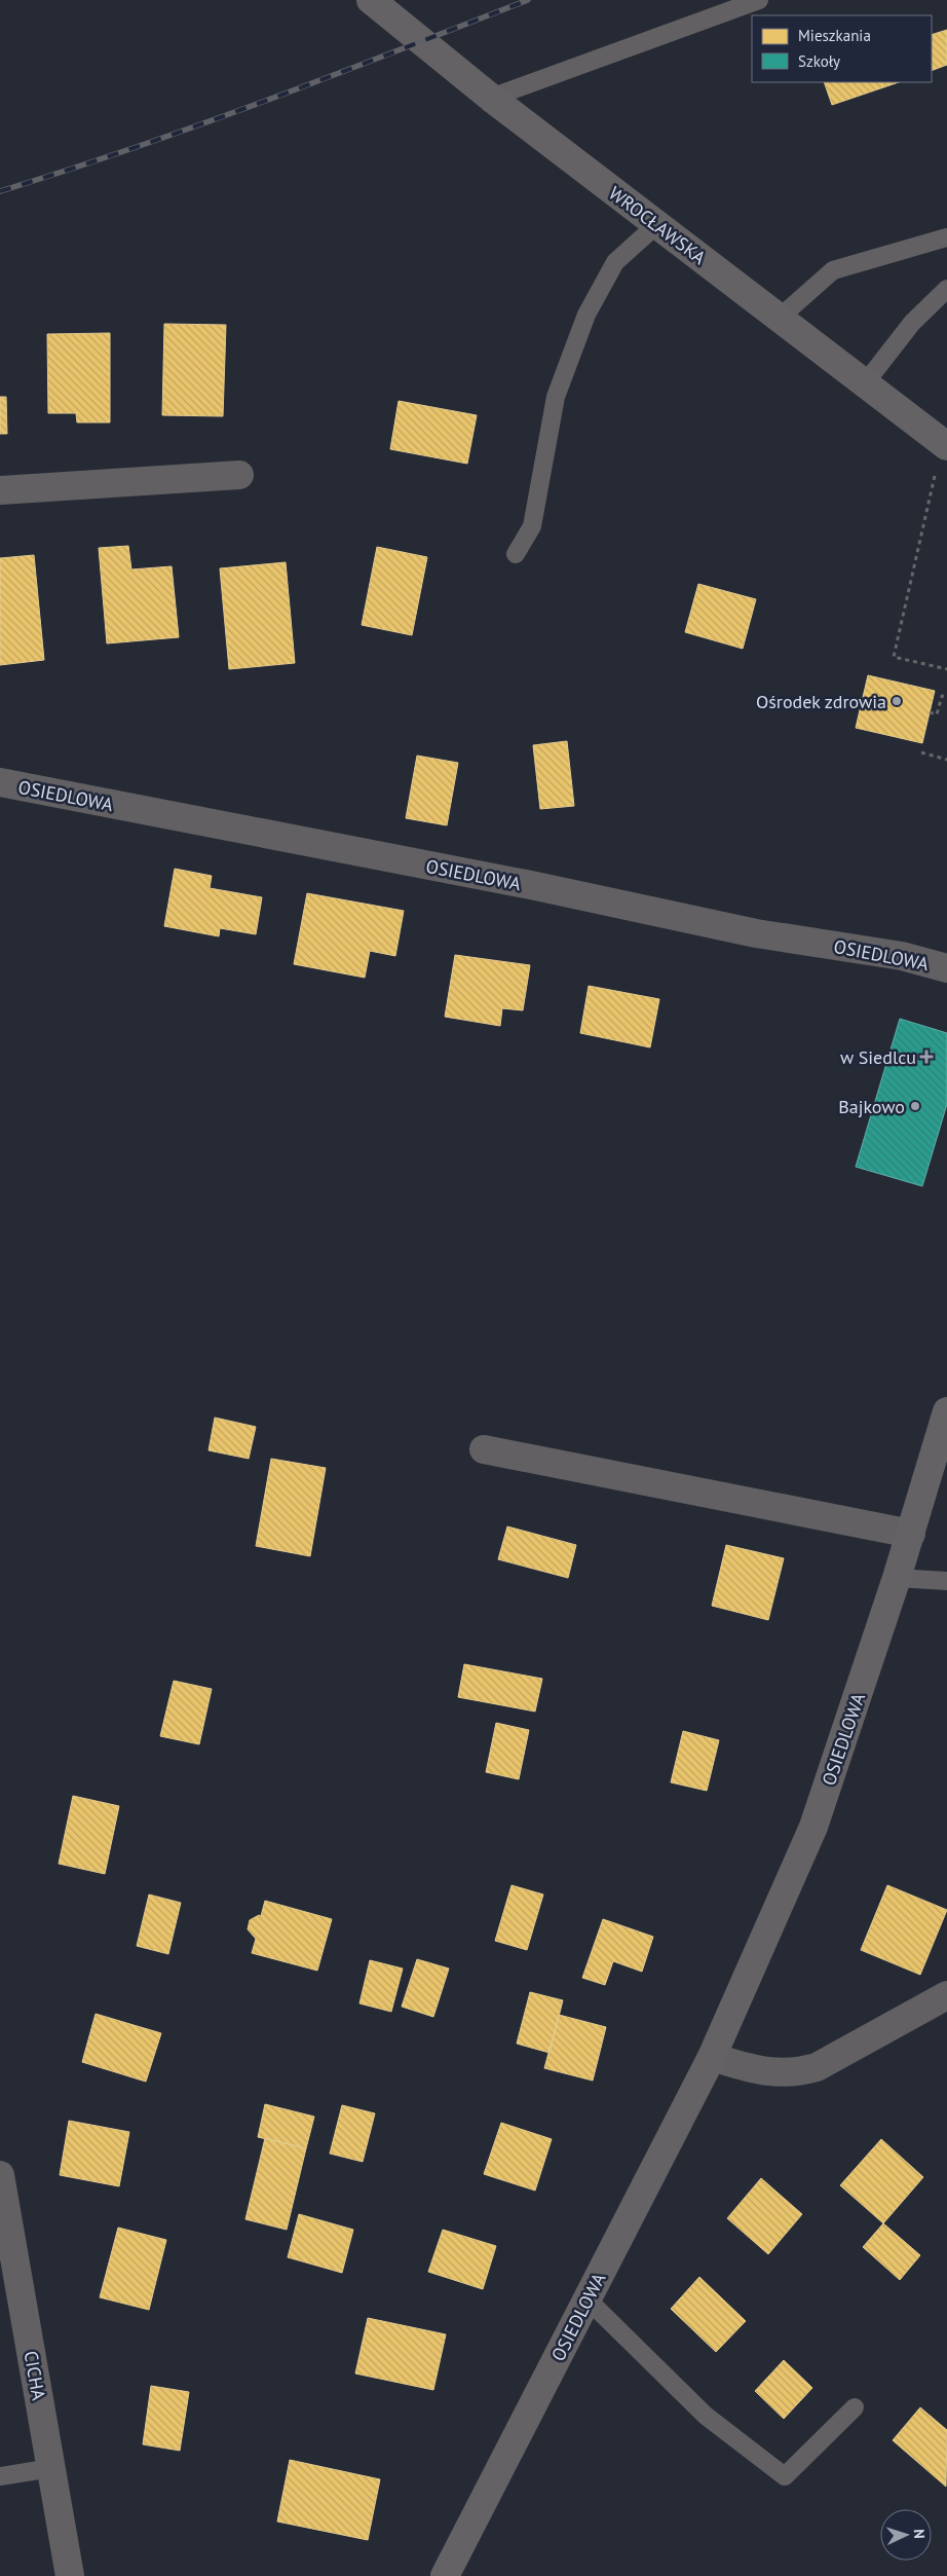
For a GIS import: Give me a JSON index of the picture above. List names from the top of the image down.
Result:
{
  "streets": {
    "street": ["WROCŁAWSKA", "OSIEDLOWA", "CICHA"]
  },
  "places": {
    "other": ["Ośrodek zdrowia", "Bajkowo"],
    "health": ["w Siedlcu"]
  },
  "legend": ["Mieszkania", "Szkoły"],
  "north": "right"
}
